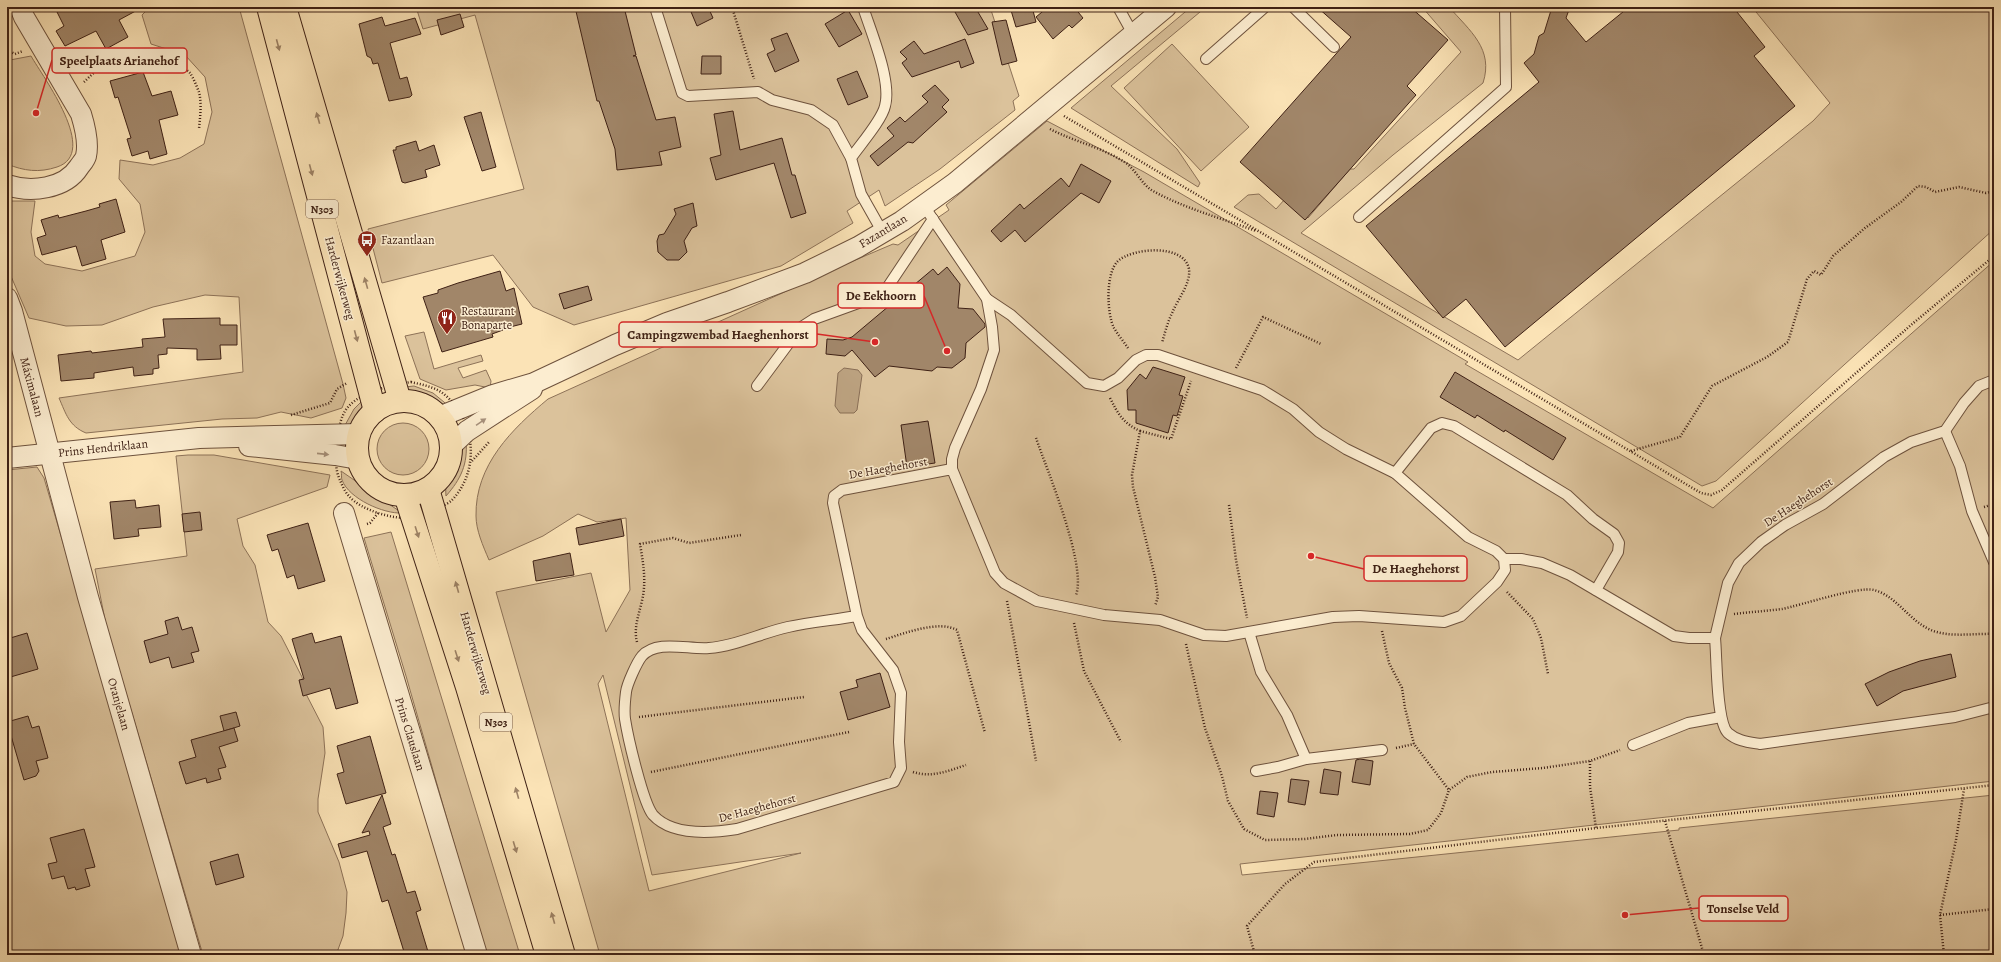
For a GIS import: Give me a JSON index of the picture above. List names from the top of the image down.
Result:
{
  "streets": {
    "main road": ["N303", "Harderwijkerweg"],
    "street": [
      "Fazantlaan",
      "Máximalaan",
      "Prins Hendriklaan",
      "Oranjelaan",
      "Prins Clauslaan"
    ],
    "lane": ["De Haeghehorst"]
  },
  "crossings": [
    ["Fazantlaan", "Harderwijkerweg"],
    ["Fazantlaan", "Prins Hendriklaan"],
    ["Harderwijkerweg", "Prins Hendriklaan"],
    ["Máximalaan", "Prins Hendriklaan"],
    ["Máximalaan", "Oranjelaan"],
    ["Prins Hendriklaan", "Oranjelaan"]
  ],
  "places": {
    "other": [
      "Speelplaats Arianehof",
      "Campingzwembad Haeghenhorst",
      "De Eekhoorn",
      "De Haeghehorst",
      "Tonselse Veld"
    ],
    "bus stop": ["Fazantlaan"],
    "restaurant": ["Restaurant Bonaparte"]
  }
}
